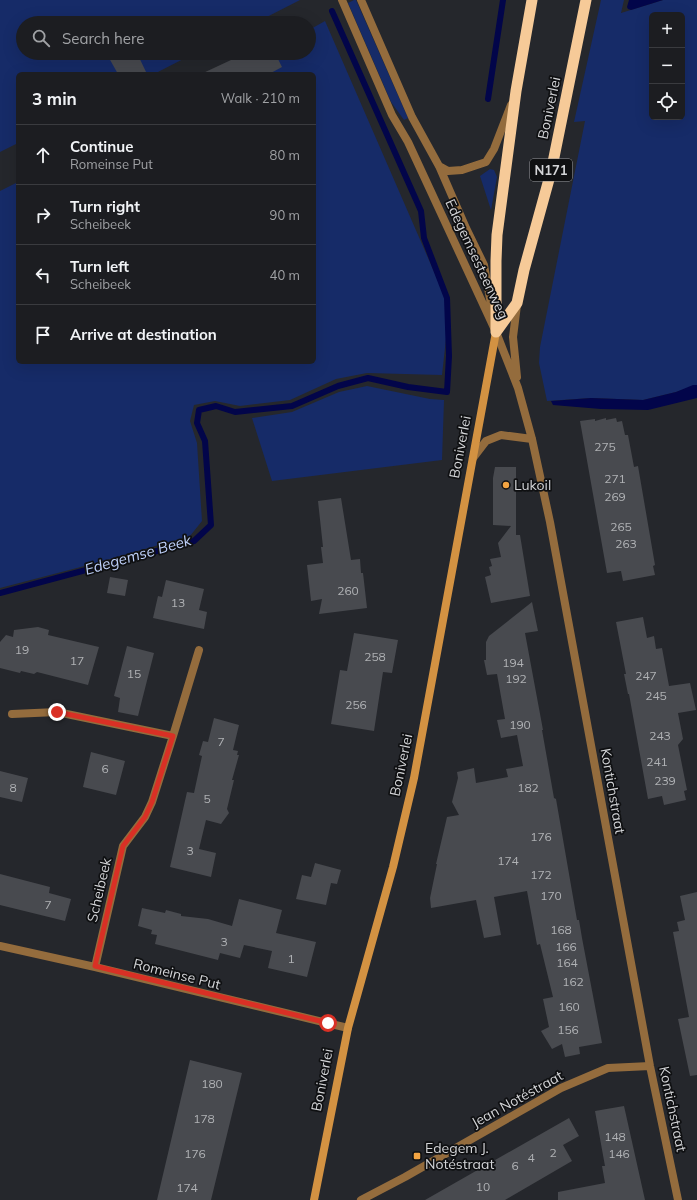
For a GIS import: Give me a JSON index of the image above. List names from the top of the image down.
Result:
{
  "streets": {
    "highway": ["Boniverlei", "N171"],
    "street": [
      "Edegemsesteenweg",
      "Kontichstraat",
      "Scheibeek",
      "Romeinse Put",
      "Jean Notéstraat"
    ]
  },
  "crossings": [
    ["Boniverlei", "Edegemsesteenweg"],
    ["Boniverlei", "Kontichstraat"],
    ["Boniverlei", "Romeinse Put"],
    ["Edegemsesteenweg", "Kontichstraat"],
    ["Kontichstraat", "Jean Notéstraat"],
    ["Scheibeek", "Romeinse Put"]
  ],
  "water": ["Edegemse Beek"],
  "places": {
    "other": ["Lukoil"],
    "transit": ["Edegem J. Notéstraat"]
  },
  "house_numbers": [
    "275",
    "271",
    "269",
    "265",
    "263",
    "260",
    "13",
    "19",
    "258",
    "17",
    "194",
    "15",
    "247",
    "192",
    "245",
    "256",
    "190",
    "243",
    "7",
    "241",
    "6",
    "239",
    "8",
    "182",
    "5",
    "176",
    "3",
    "174",
    "172",
    "170",
    "7",
    "168",
    "3",
    "166",
    "1",
    "164",
    "162",
    "160",
    "156",
    "180",
    "178",
    "148",
    "2",
    "176",
    "146",
    "4",
    "6",
    "10",
    "174"
  ],
  "page": {
    "map_buttons": ["+", "−"],
    "search": "Search here",
    "heading": ["3 min", "Walk · 210 m"],
    "list": [
      ["Continue", "Romeinse Put", "80 m"],
      ["Turn right", "Scheibeek", "90 m"],
      ["Turn left", "Scheibeek", "40 m"],
      "Arrive at destination"
    ]
  }
}
